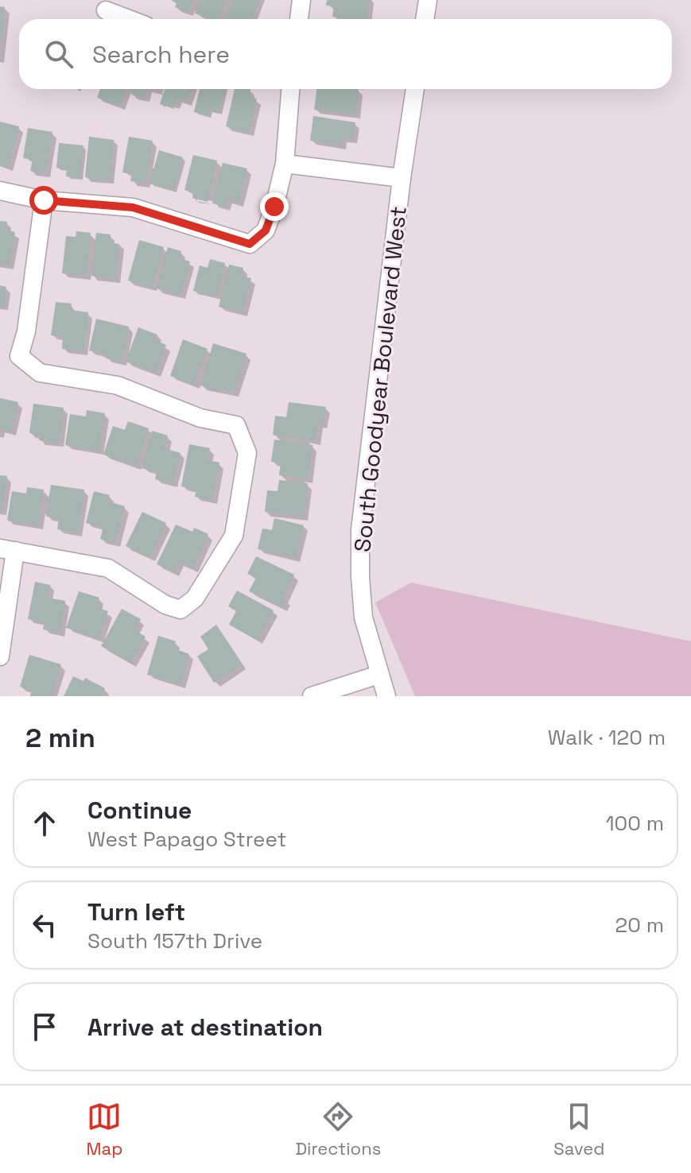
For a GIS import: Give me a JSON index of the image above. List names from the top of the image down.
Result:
{
  "streets": {
    "street": ["South Goodyear Boulevard West"]
  },
  "page": {
    "search": "Search here",
    "heading": ["2 min", "Walk · 120 m"],
    "list": [
      ["Continue", "West Papago Street", "100 m"],
      ["Turn left", "South 157th Drive", "20 m"],
      "Arrive at destination"
    ],
    "nav": ["Map", "Directions", "Saved"]
  }
}
